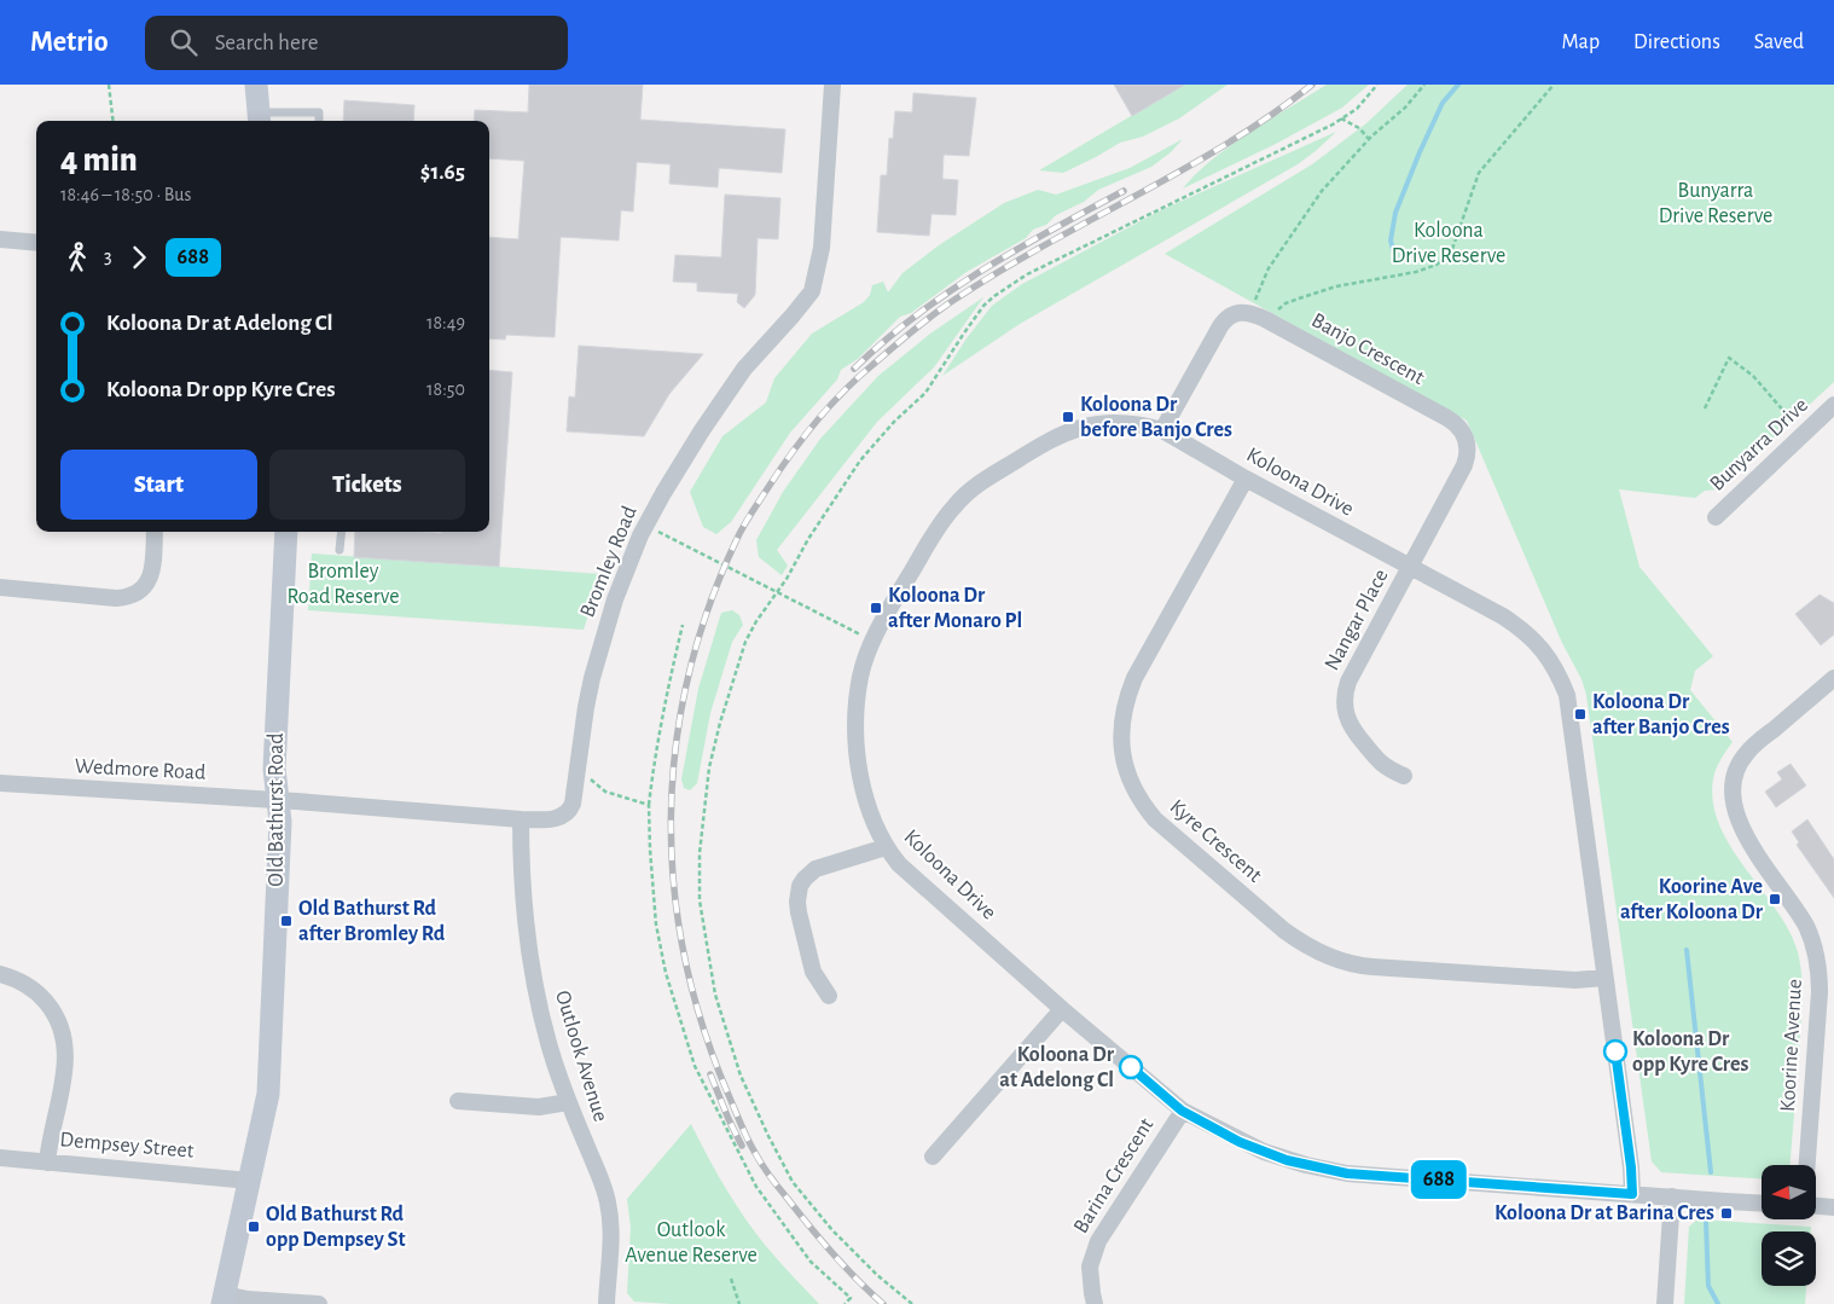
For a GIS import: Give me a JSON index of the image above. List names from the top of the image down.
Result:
{
  "streets": {
    "main road": ["Old Bathurst Road"],
    "street": [
      "Banjo Crescent",
      "Bunyarra Drive",
      "Koloona Drive",
      "Bromley Road",
      "Nangar Place",
      "Wedmore Road",
      "Kyre Crescent",
      "Koorine Avenue",
      "Outlook Avenue",
      "Dempsey Street",
      "Barina Crescent"
    ]
  },
  "crossings": [
    ["Banjo Crescent", "Koloona Drive"],
    ["Banjo Crescent", "Nangar Place"],
    ["Koloona Drive", "Nangar Place"],
    ["Koloona Drive", "Kyre Crescent"],
    ["Koloona Drive", "Barina Crescent"],
    ["Bromley Road", "Wedmore Road"],
    ["Bromley Road", "Old Bathurst Road"],
    ["Bromley Road", "Outlook Avenue"],
    ["Wedmore Road", "Old Bathurst Road"],
    ["Old Bathurst Road", "Dempsey Street"]
  ],
  "parks": [
    "Bunyarra Drive Reserve",
    "Koloona Drive Reserve",
    "Bromley Road Reserve",
    "Outlook Avenue Reserve"
  ],
  "places": {
    "transit": [
      "Koloona Dr before Banjo Cres",
      "Koloona Dr after Monaro Pl",
      "Koloona Dr after Banjo Cres",
      "Koorine Ave after Koloona Dr",
      "Old Bathurst Rd after Bromley Rd",
      "Koloona Dr at Barina Cres",
      "Old Bathurst Rd opp Dempsey St"
    ],
    "other": ["Koloona Dr opp Kyre Cres", "Koloona Dr at Adelong Cl"]
  },
  "lines": ["bus line 688"],
  "north": "left",
  "page": {
    "header": "Metrio",
    "search": "Search here",
    "nav": ["Map", "Directions", "Saved"],
    "on_map": "688",
    "heading": ["4 min", "18:46 – 18:50 · Bus", "$1.65"],
    "legs": ["3", "688"],
    "list": [
      {
        "name": "Koloona Dr at Adelong Cl",
        "value": "18:49"
      },
      {
        "name": "Koloona Dr opp Kyre Cres",
        "value": "18:50"
      }
    ],
    "buttons": ["Start", "Tickets"]
  }
}
